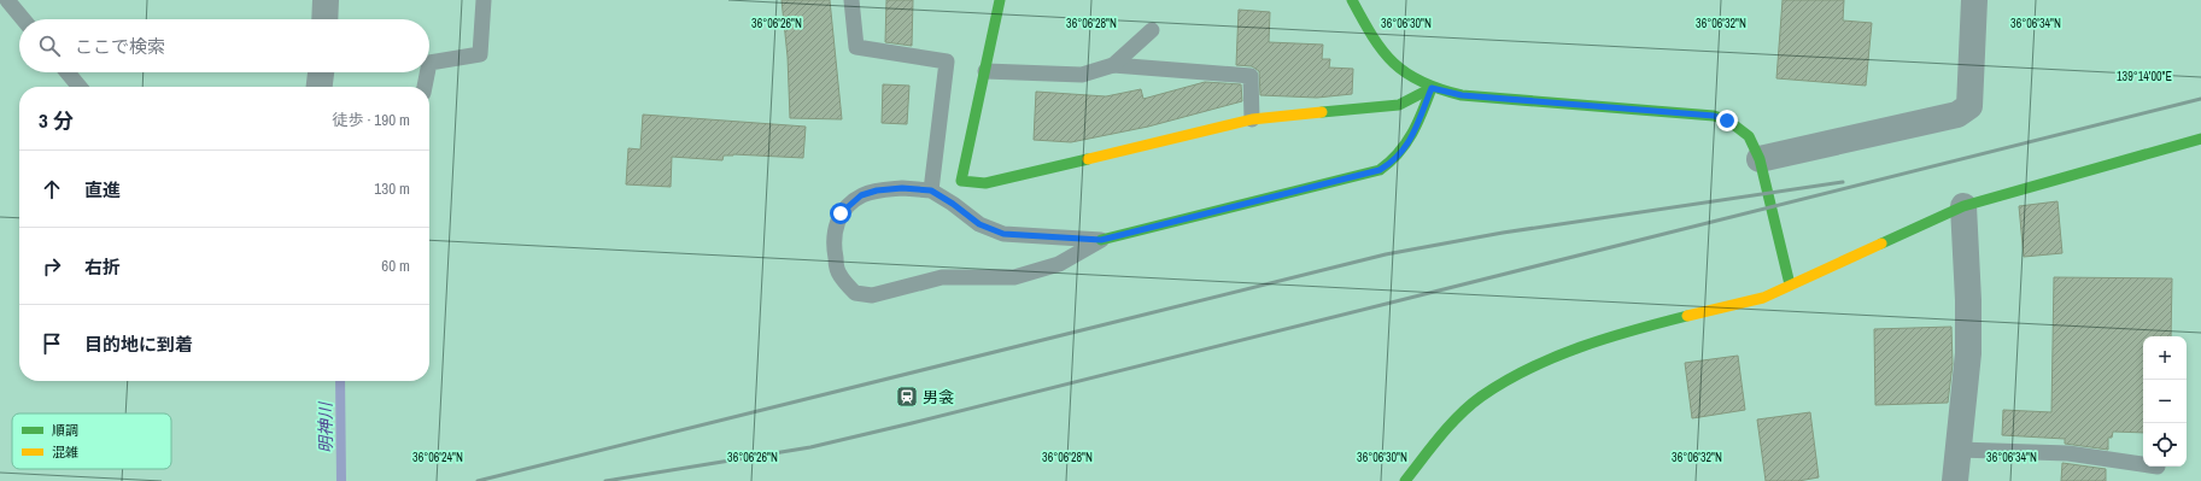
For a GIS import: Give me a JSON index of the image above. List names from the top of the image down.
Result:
{
  "water": ["明神川"],
  "places": {
    "station": ["男衾"]
  },
  "legend": ["順調", "混雑"],
  "page": {
    "search": "ここで検索",
    "heading": ["3 分", "徒歩 · 190 m"],
    "list": [
      ["直進", "130 m"],
      ["右折", "60 m"],
      "目的地に到着"
    ],
    "map_buttons": ["+", "−"]
  },
  "coordinates": [
    "36°06'26\"N",
    "36°06'28\"N",
    "36°06'30\"N",
    "36°06'32\"N",
    "36°06'34\"N",
    "139°14'00\"E",
    "36°06'24\"N"
  ]
}
